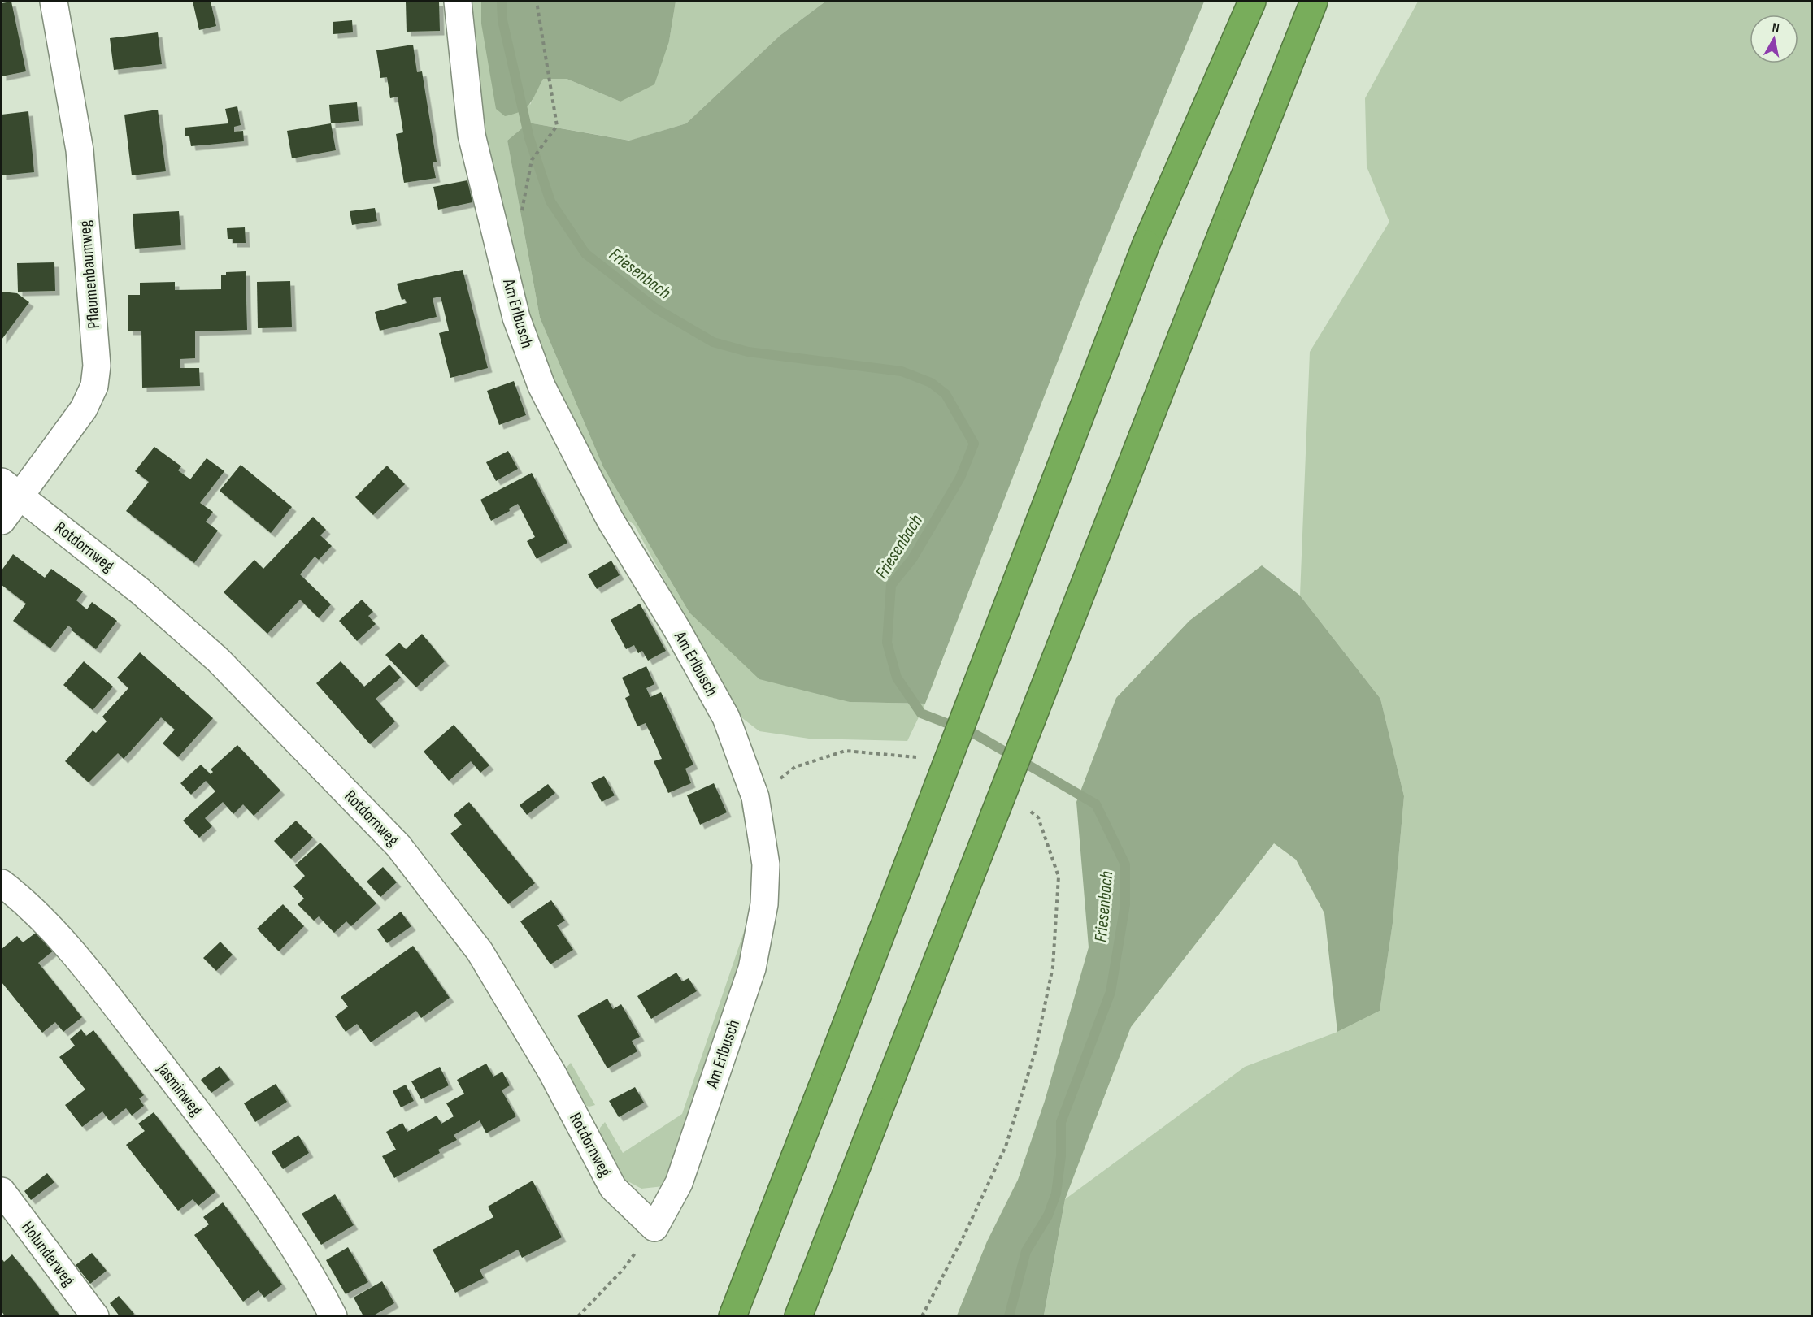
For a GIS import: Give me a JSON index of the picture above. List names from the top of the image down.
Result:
{
  "streets": {
    "street": [
      "Pflaumenbaumweg",
      "Am Erlbusch",
      "Rotdornweg",
      "Jasminweg",
      "Holunderweg"
    ]
  },
  "crossings": [
    ["Pflaumenbaumweg", "Rotdornweg"],
    ["Am Erlbusch", "Rotdornweg"]
  ],
  "water": ["Friesenbach"],
  "north": "top"
}
